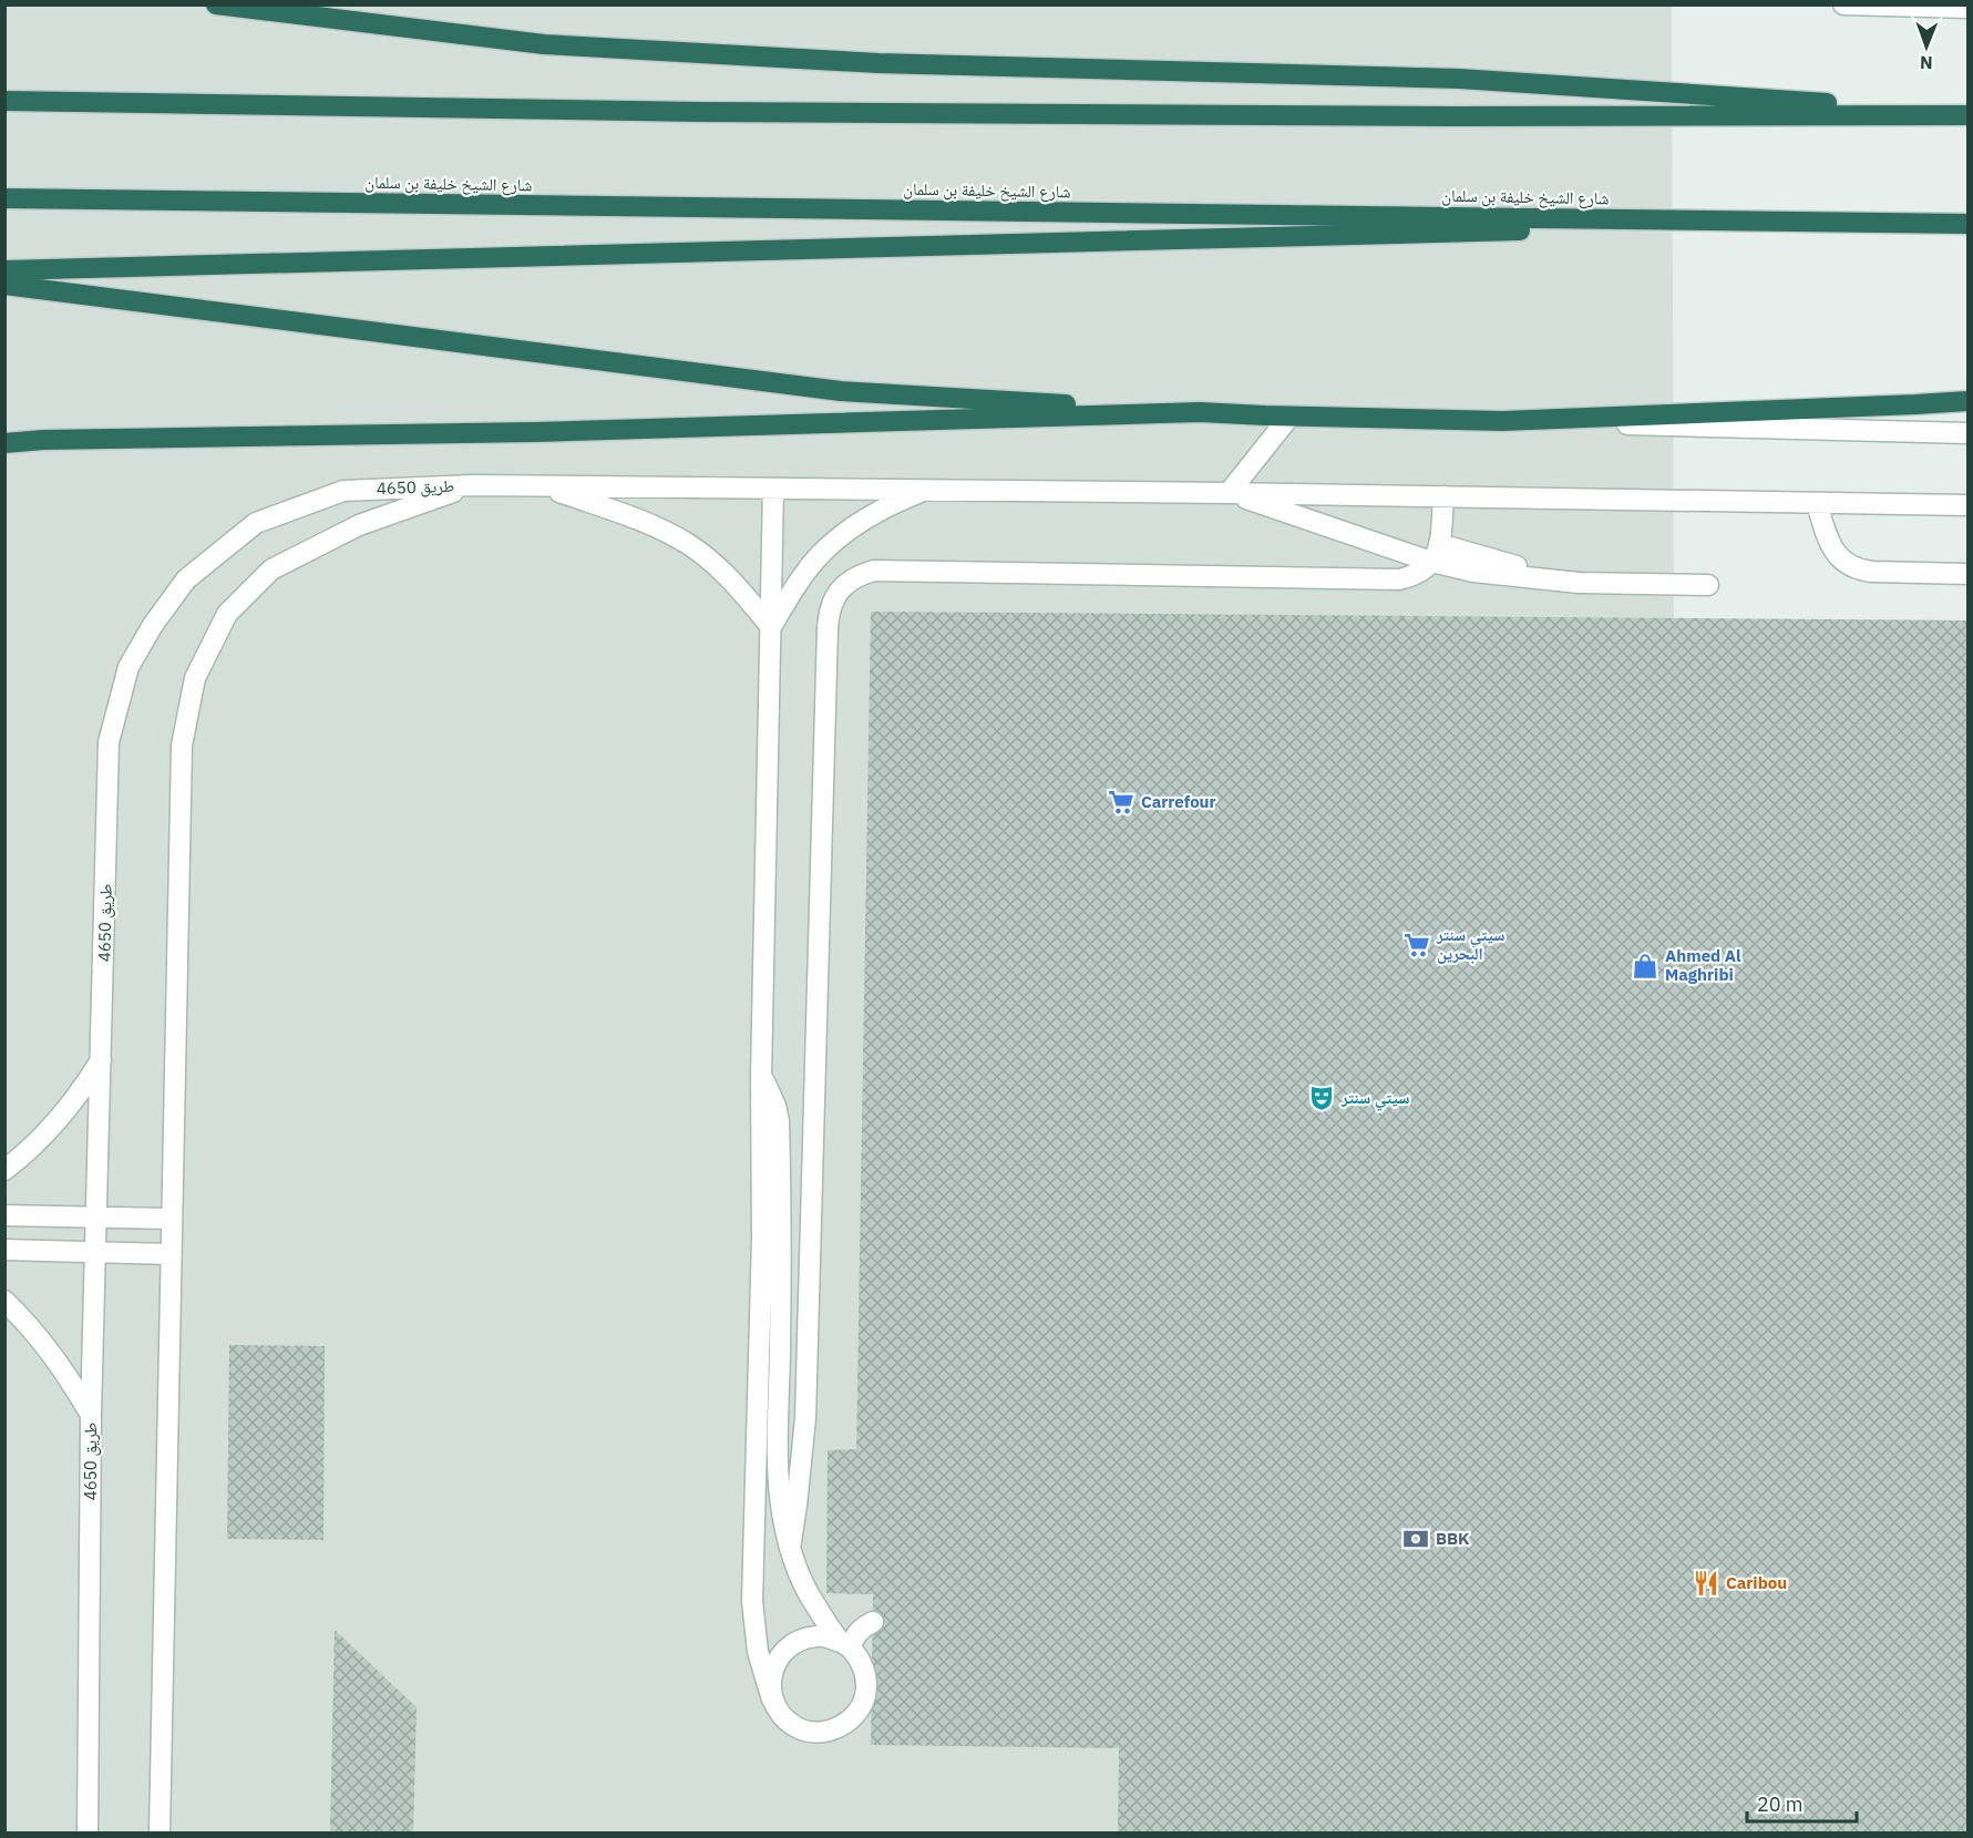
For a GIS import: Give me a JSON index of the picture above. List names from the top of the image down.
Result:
{
  "streets": {
    "highway": ["شارع الشيخ خليفة بن سلمان"],
    "main road": ["طريق 4650"]
  },
  "places": {
    "supermarket": ["Carrefour", "سيتي سنتر البحرين"],
    "shop": ["Ahmed Al Maghribi"],
    "theatre": ["سيتي سنتر"],
    "bank": ["BBK"],
    "restaurant": ["Caribou"]
  },
  "scale_bar": "20 m",
  "north": "bottom"
}
